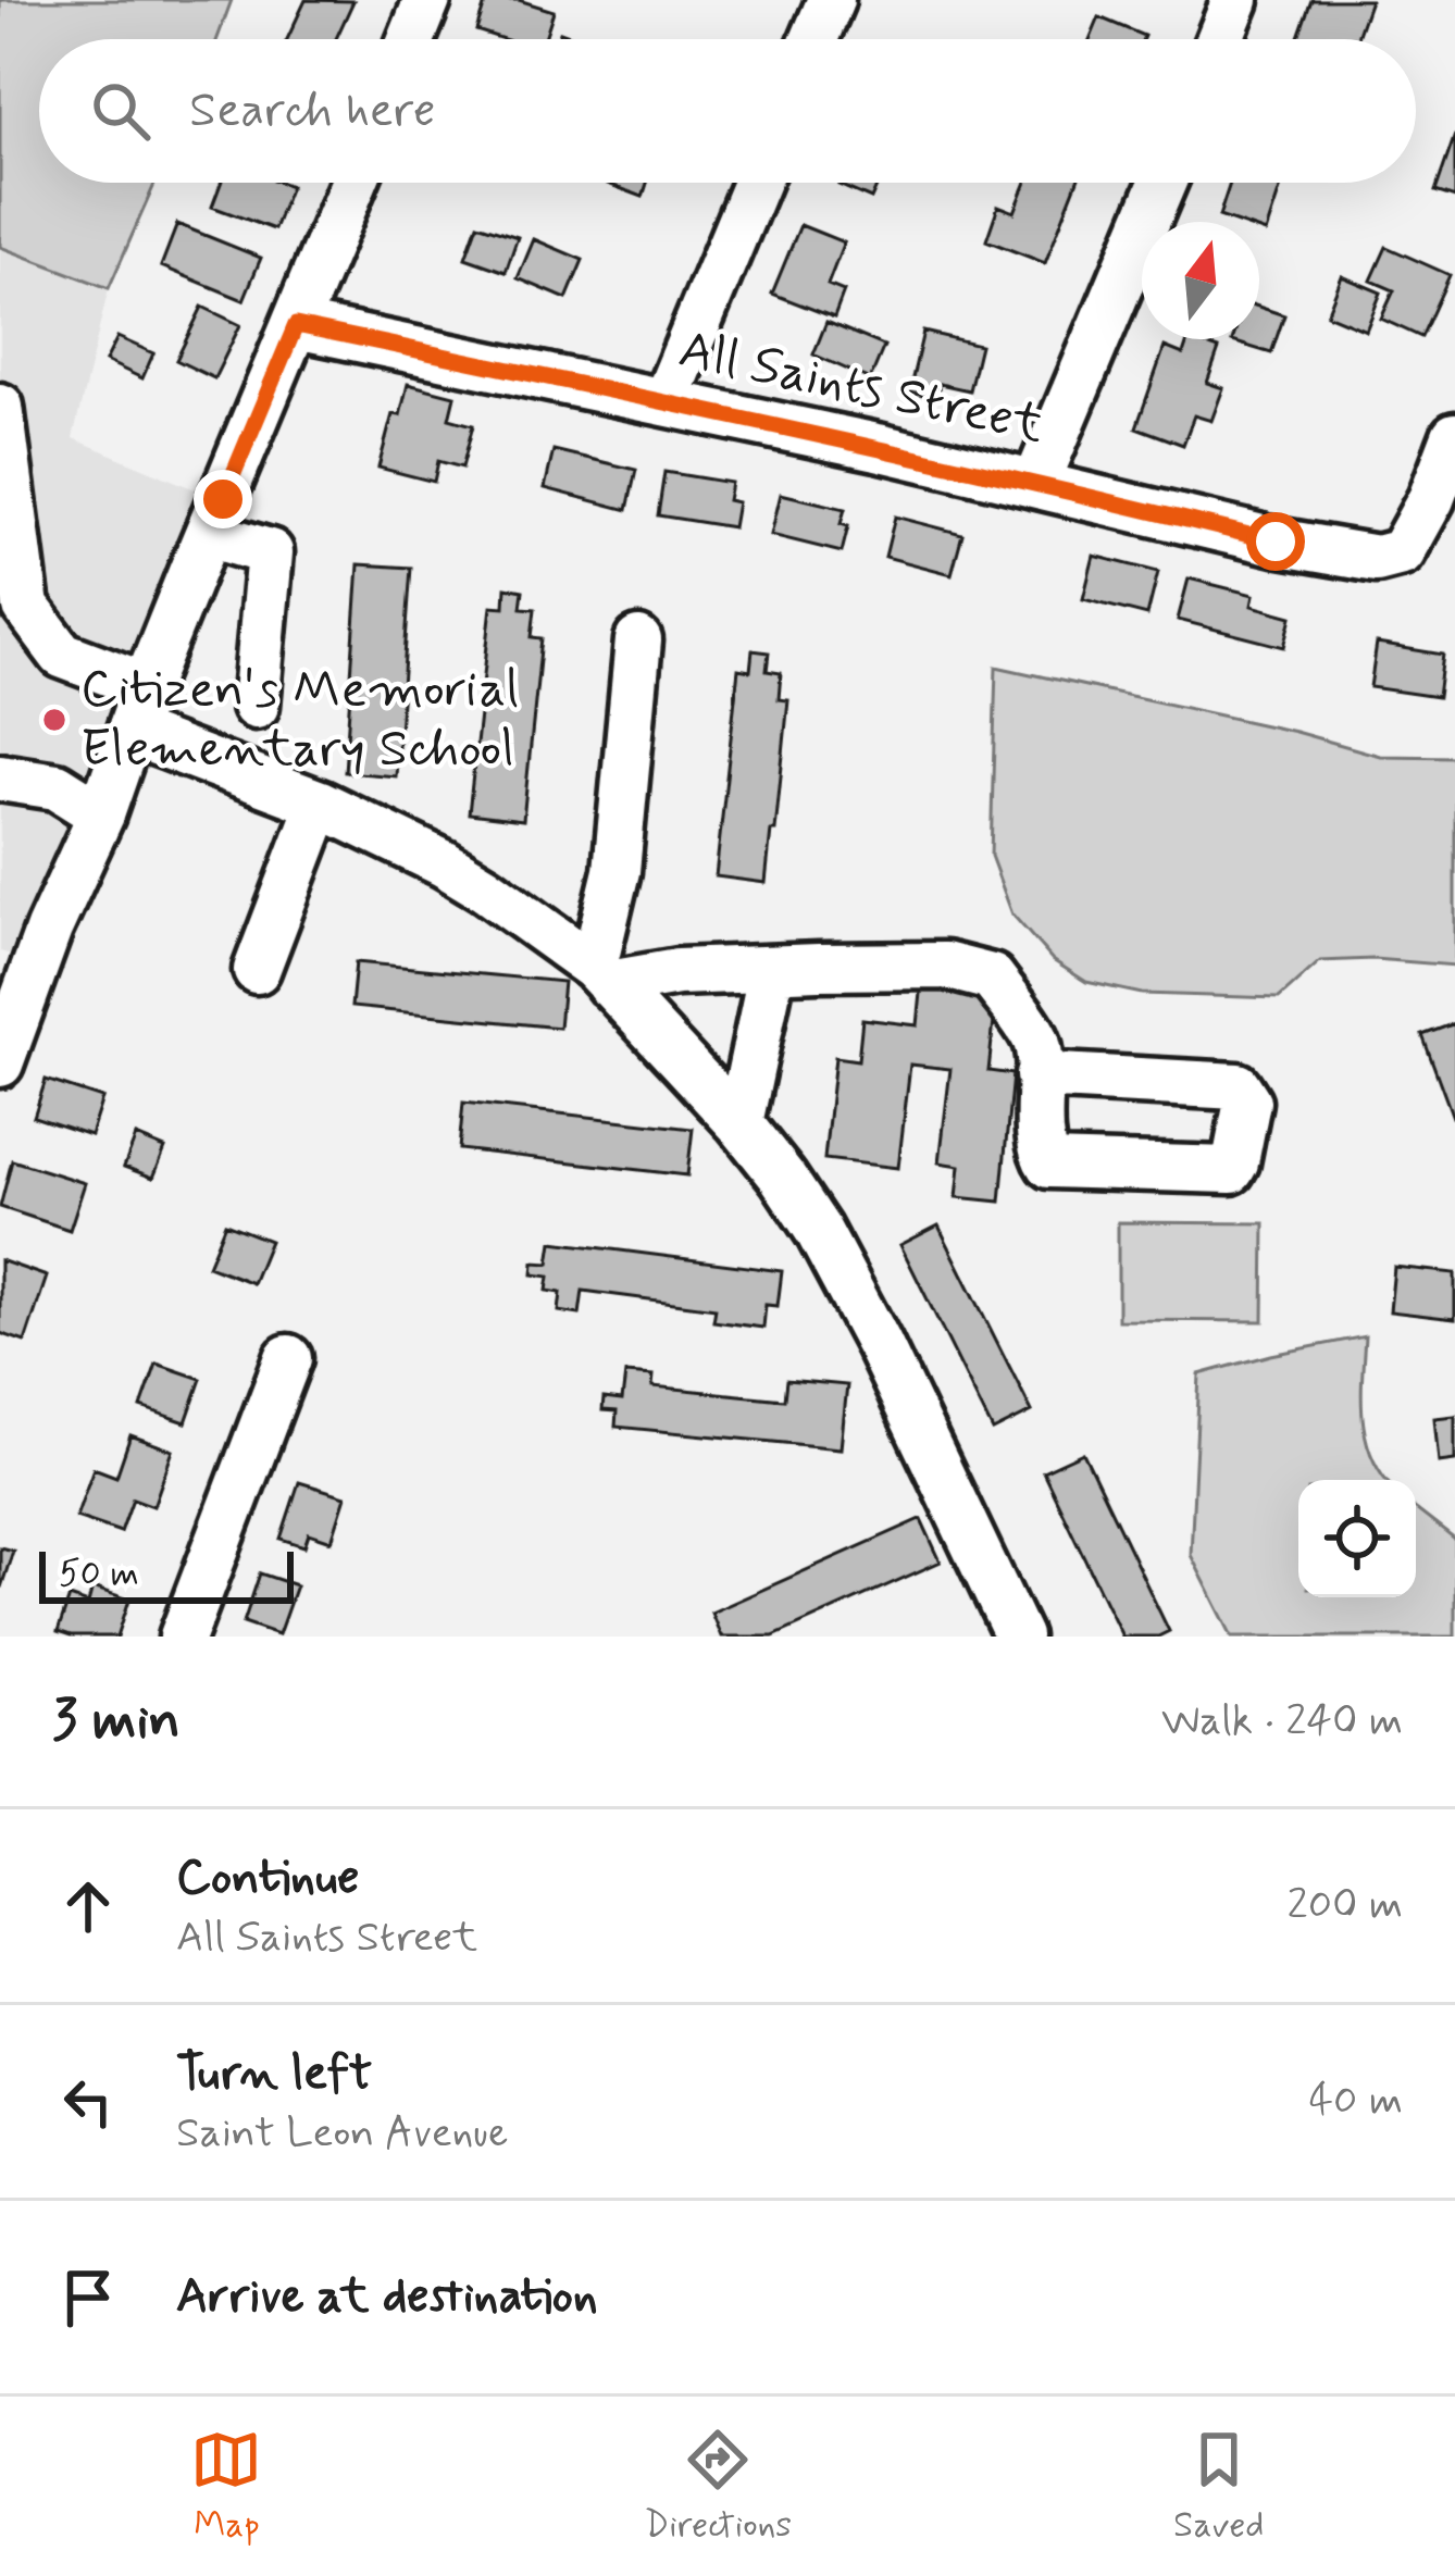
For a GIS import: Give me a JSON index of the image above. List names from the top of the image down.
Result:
{
  "streets": {
    "street": ["All Saints Street"]
  },
  "places": ["Citizen's Memorial Elementary School"],
  "scale_bar": "50 m",
  "north": "top",
  "page": {
    "search": "Search here",
    "scale": "50 m",
    "heading": ["3 min", "Walk · 240 m"],
    "list": [
      ["Continue", "All Saints Street", "200 m"],
      ["Turn left", "Saint Leon Avenue", "40 m"],
      "Arrive at destination"
    ],
    "nav": ["Map", "Directions", "Saved"]
  }
}
